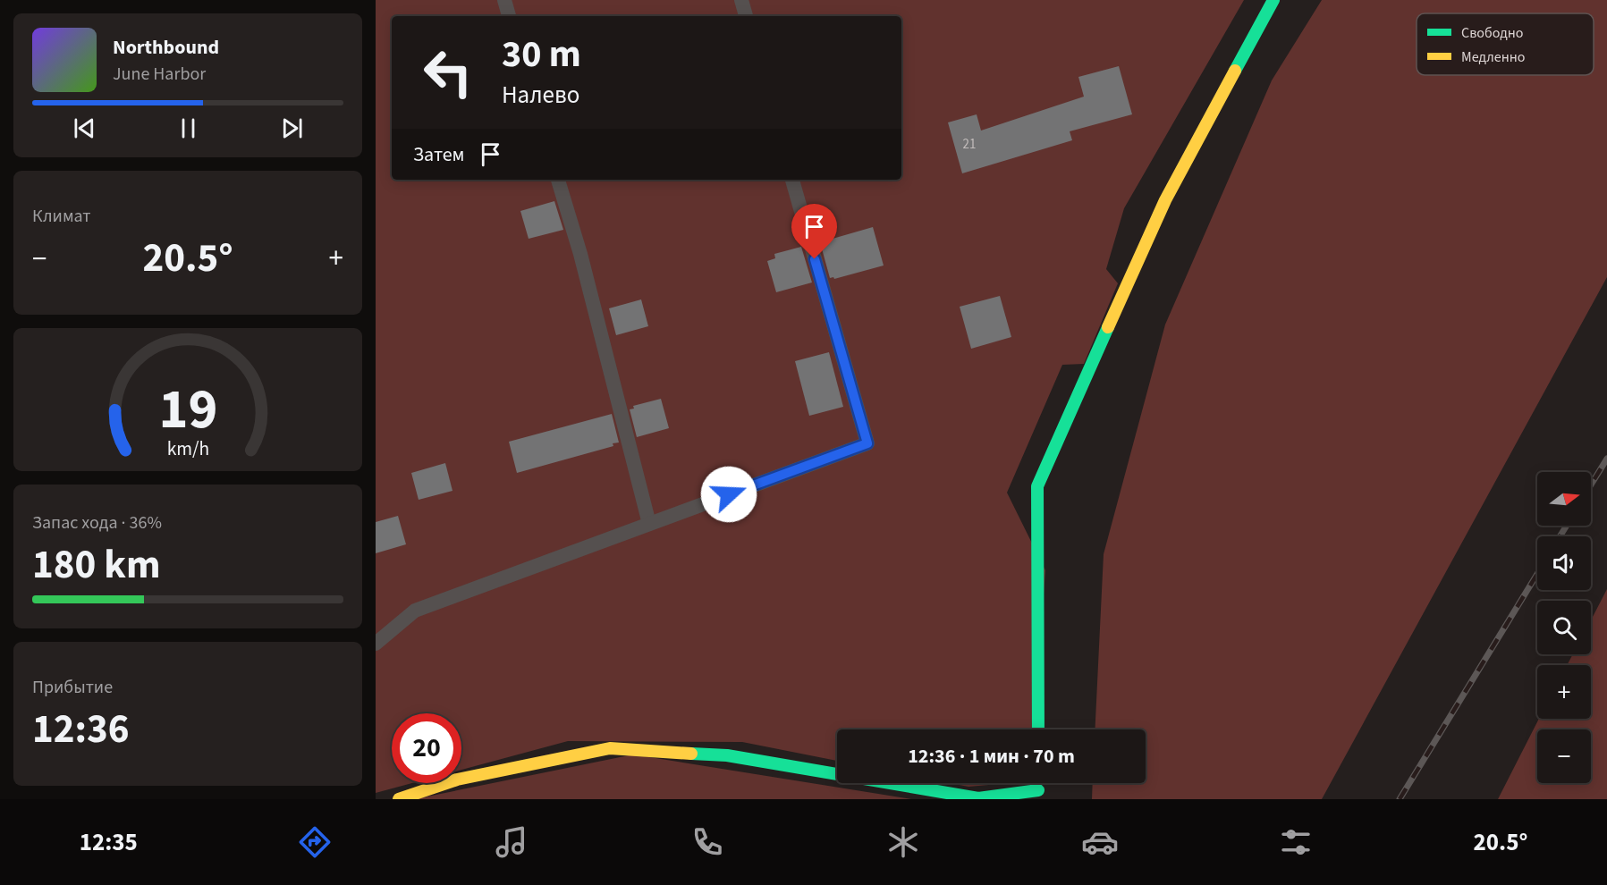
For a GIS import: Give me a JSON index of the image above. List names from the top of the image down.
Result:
{
  "house_numbers": ["21"],
  "legend": ["Свободно", "Медленно"],
  "north": "right",
  "page": {
    "turn": ["30 m", "Налево"],
    "song": ["Northbound", "June Harbor"],
    "then": "Затем",
    "tile": [
      "Климат",
      ["Запас хода · 36%", "180 km"],
      ["Прибытие", "12:36"]
    ],
    "heat": ["−", "20.5°", "+"],
    "map_buttons": ["+", "−"],
    "limit": "20",
    "trip": "12:36 · 1 мин · 70 m",
    "tabs": ["12:35", "20.5°"],
    "gauge": ["19", "km/h"]
  }
}
